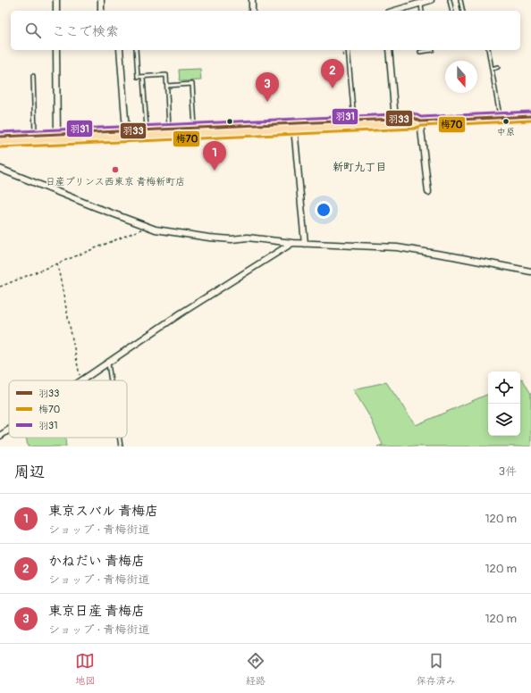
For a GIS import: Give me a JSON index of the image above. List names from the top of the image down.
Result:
{
  "districts": ["新町九丁目"],
  "places": ["中原", "日産プリンス西東京 青梅新町店"],
  "lines": ["transit line 羽31", "transit line 羽33", "transit line 梅70"],
  "legend": ["羽33", "梅70", "羽31"],
  "north": "bottom",
  "page": {
    "search": "ここで検索",
    "pins": ["2", "3", "1"],
    "heading": ["周辺", "3件"],
    "list": [
      {
        "mark": "1",
        "name": "東京スバル 青梅店",
        "note": "ショップ · 青梅街道",
        "value": "120 m"
      },
      {
        "mark": "2",
        "name": "かねだい 青梅店",
        "note": "ショップ · 青梅街道",
        "value": "120 m"
      },
      {
        "mark": "3",
        "name": "東京日産 青梅店",
        "note": "ショップ · 青梅街道",
        "value": "120 m"
      }
    ],
    "nav": ["地図", "経路", "保存済み"]
  }
}
